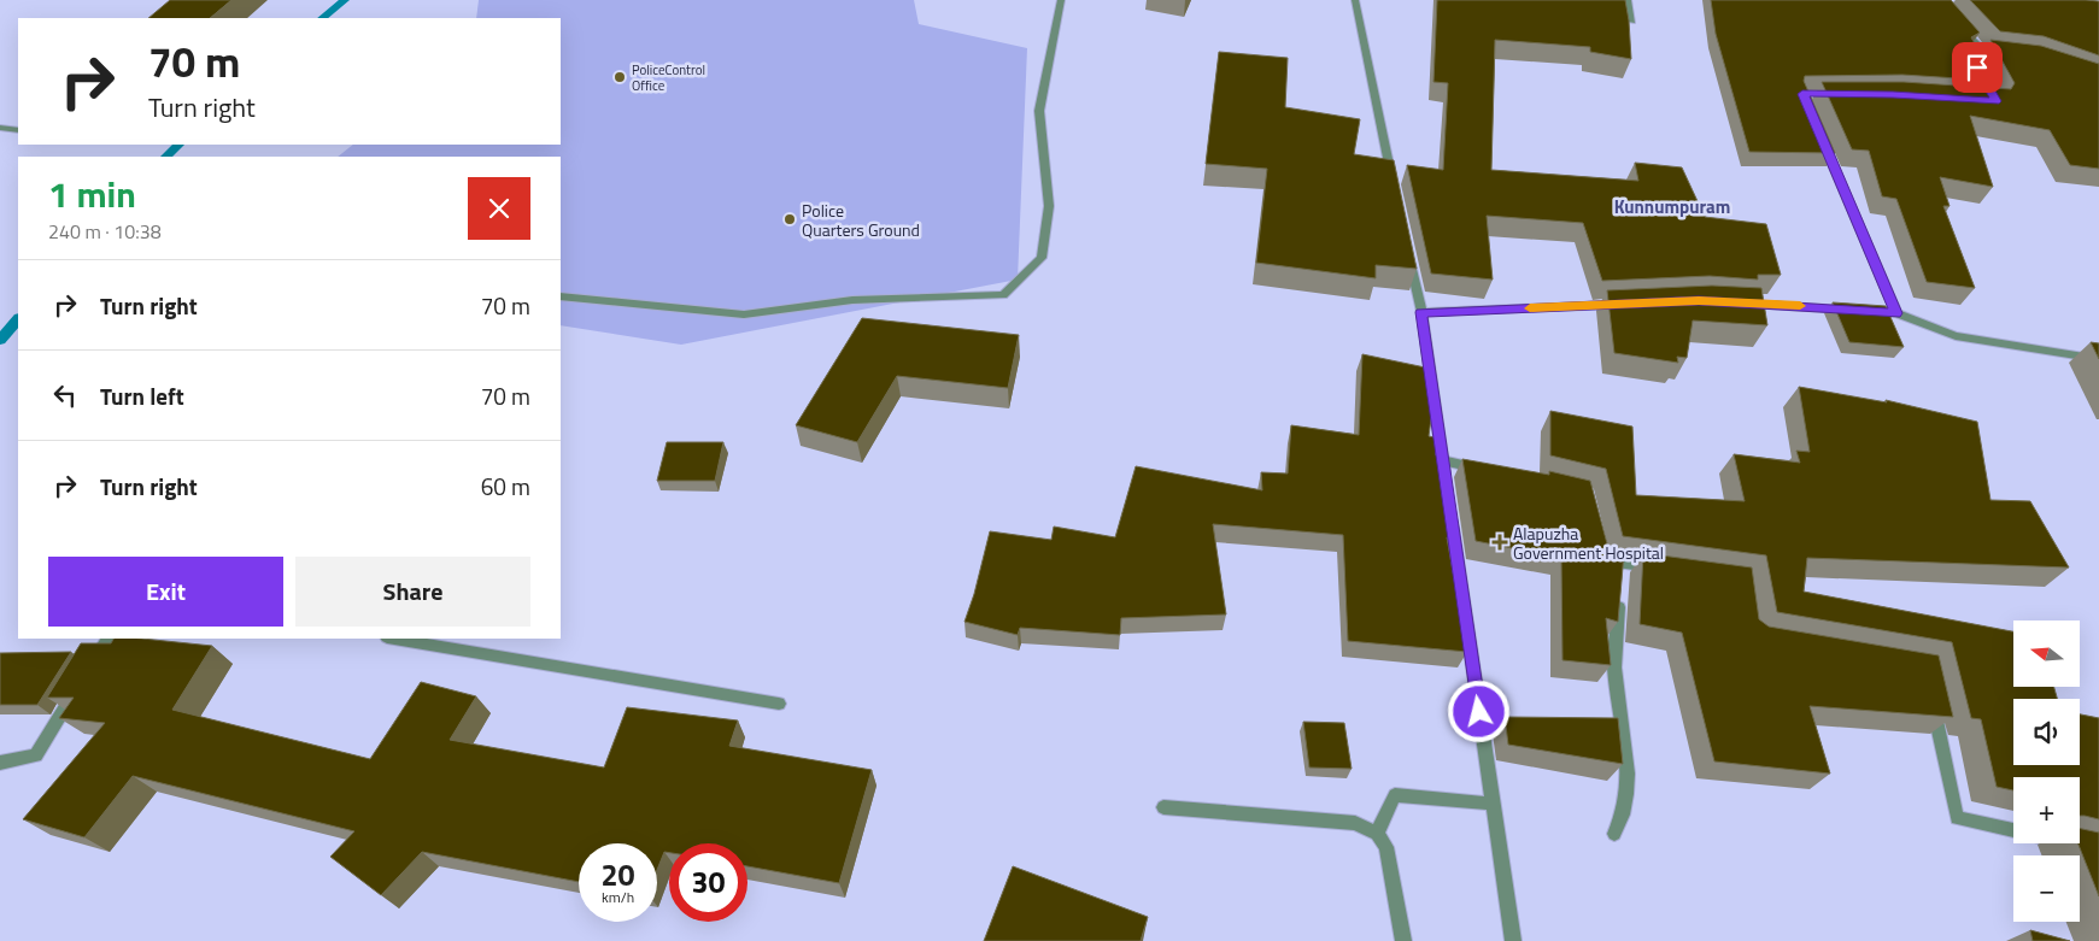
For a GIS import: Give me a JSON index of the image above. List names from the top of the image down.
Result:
{
  "districts": ["Kunnumpuram"],
  "places": {
    "other": ["PoliceControl Office", "Police Quarters Ground"],
    "health": ["Alapuzha Government Hospital"]
  },
  "north": "left",
  "page": {
    "turn": ["70 m", "Turn right"],
    "heading": ["1 min", "240 m · 10:38"],
    "list": [
      {
        "name": "Turn right",
        "value": "70 m"
      },
      {
        "name": "Turn left",
        "value": "70 m"
      },
      {
        "name": "Turn right",
        "value": "60 m"
      }
    ],
    "buttons": ["Exit", "Share"],
    "map_buttons": ["+", "−"],
    "speed": "20 km/h",
    "limit": "30"
  }
}
